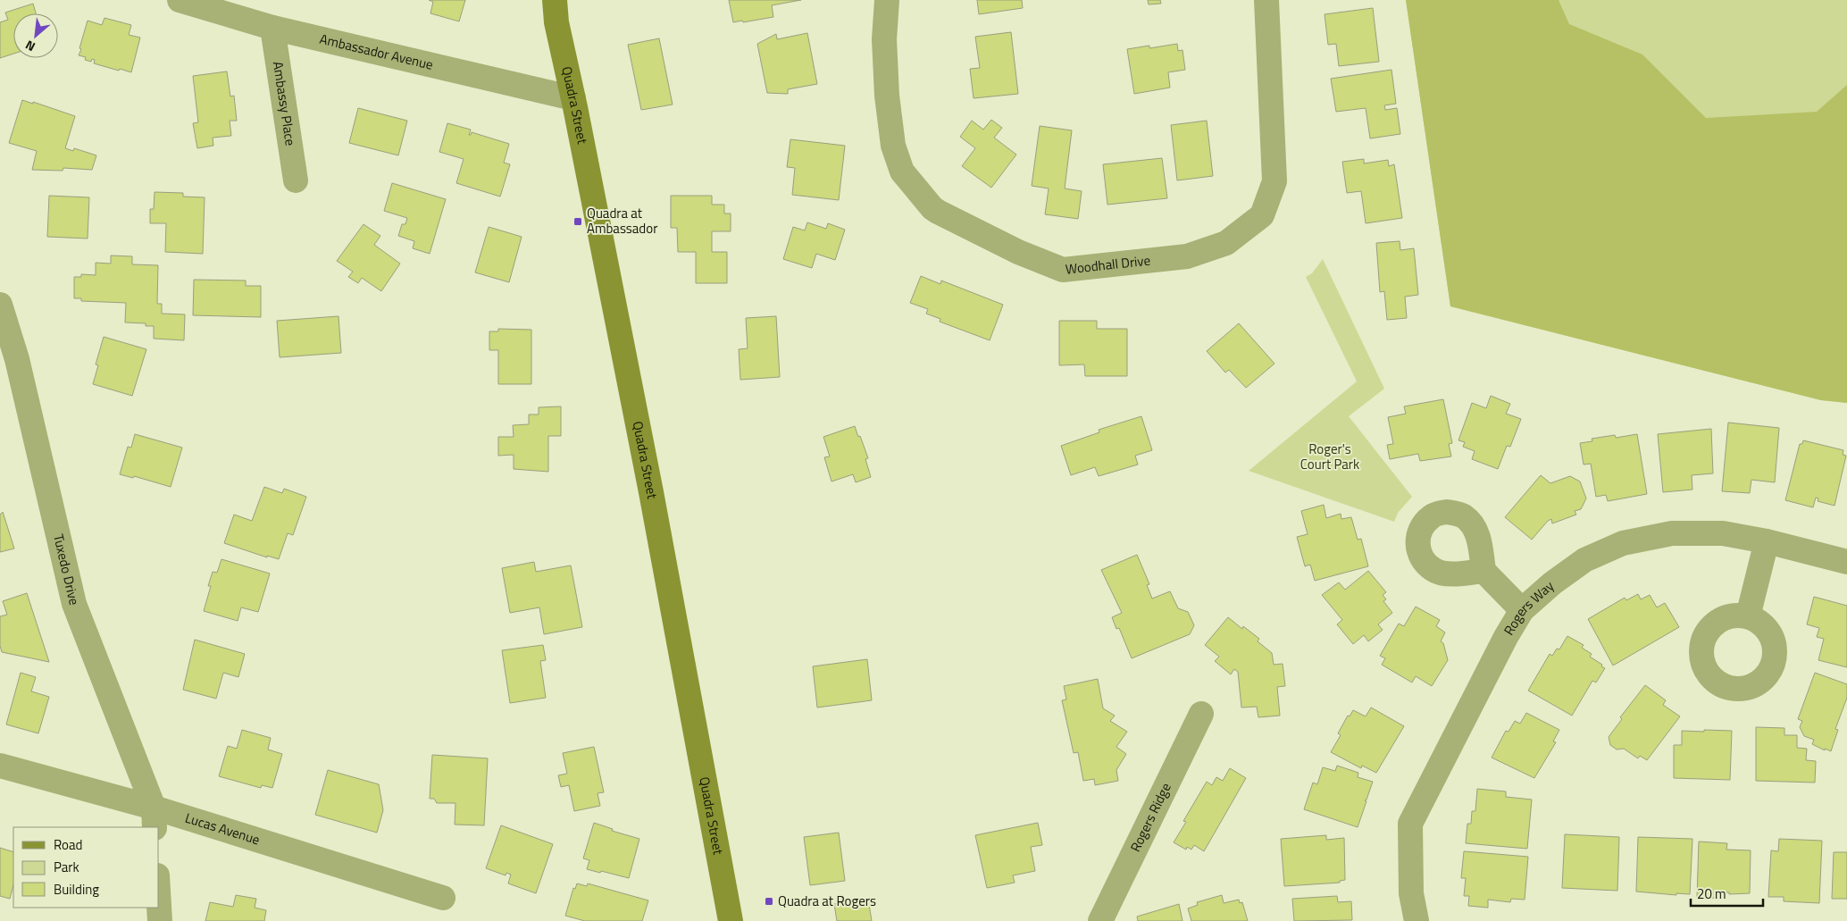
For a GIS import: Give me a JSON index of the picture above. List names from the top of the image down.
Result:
{
  "streets": {
    "main road": ["Quadra Street"],
    "street": [
      "Ambassador Avenue",
      "Ambassy Place",
      "Woodhall Drive",
      "Tuxedo Drive",
      "Rogers Way",
      "Rogers Ridge",
      "Lucas Avenue"
    ]
  },
  "crossings": [
    ["Ambassador Avenue", "Ambassy Place"],
    ["Ambassador Avenue", "Quadra Street"],
    ["Tuxedo Drive", "Lucas Avenue"]
  ],
  "parks": ["Roger's Court Park"],
  "places": {
    "transit": ["Quadra at Ambassador", "Quadra at Rogers"]
  },
  "legend": ["Road", "Park", "Building"],
  "scale_bar": "20 m",
  "north": "bottom left"
}
